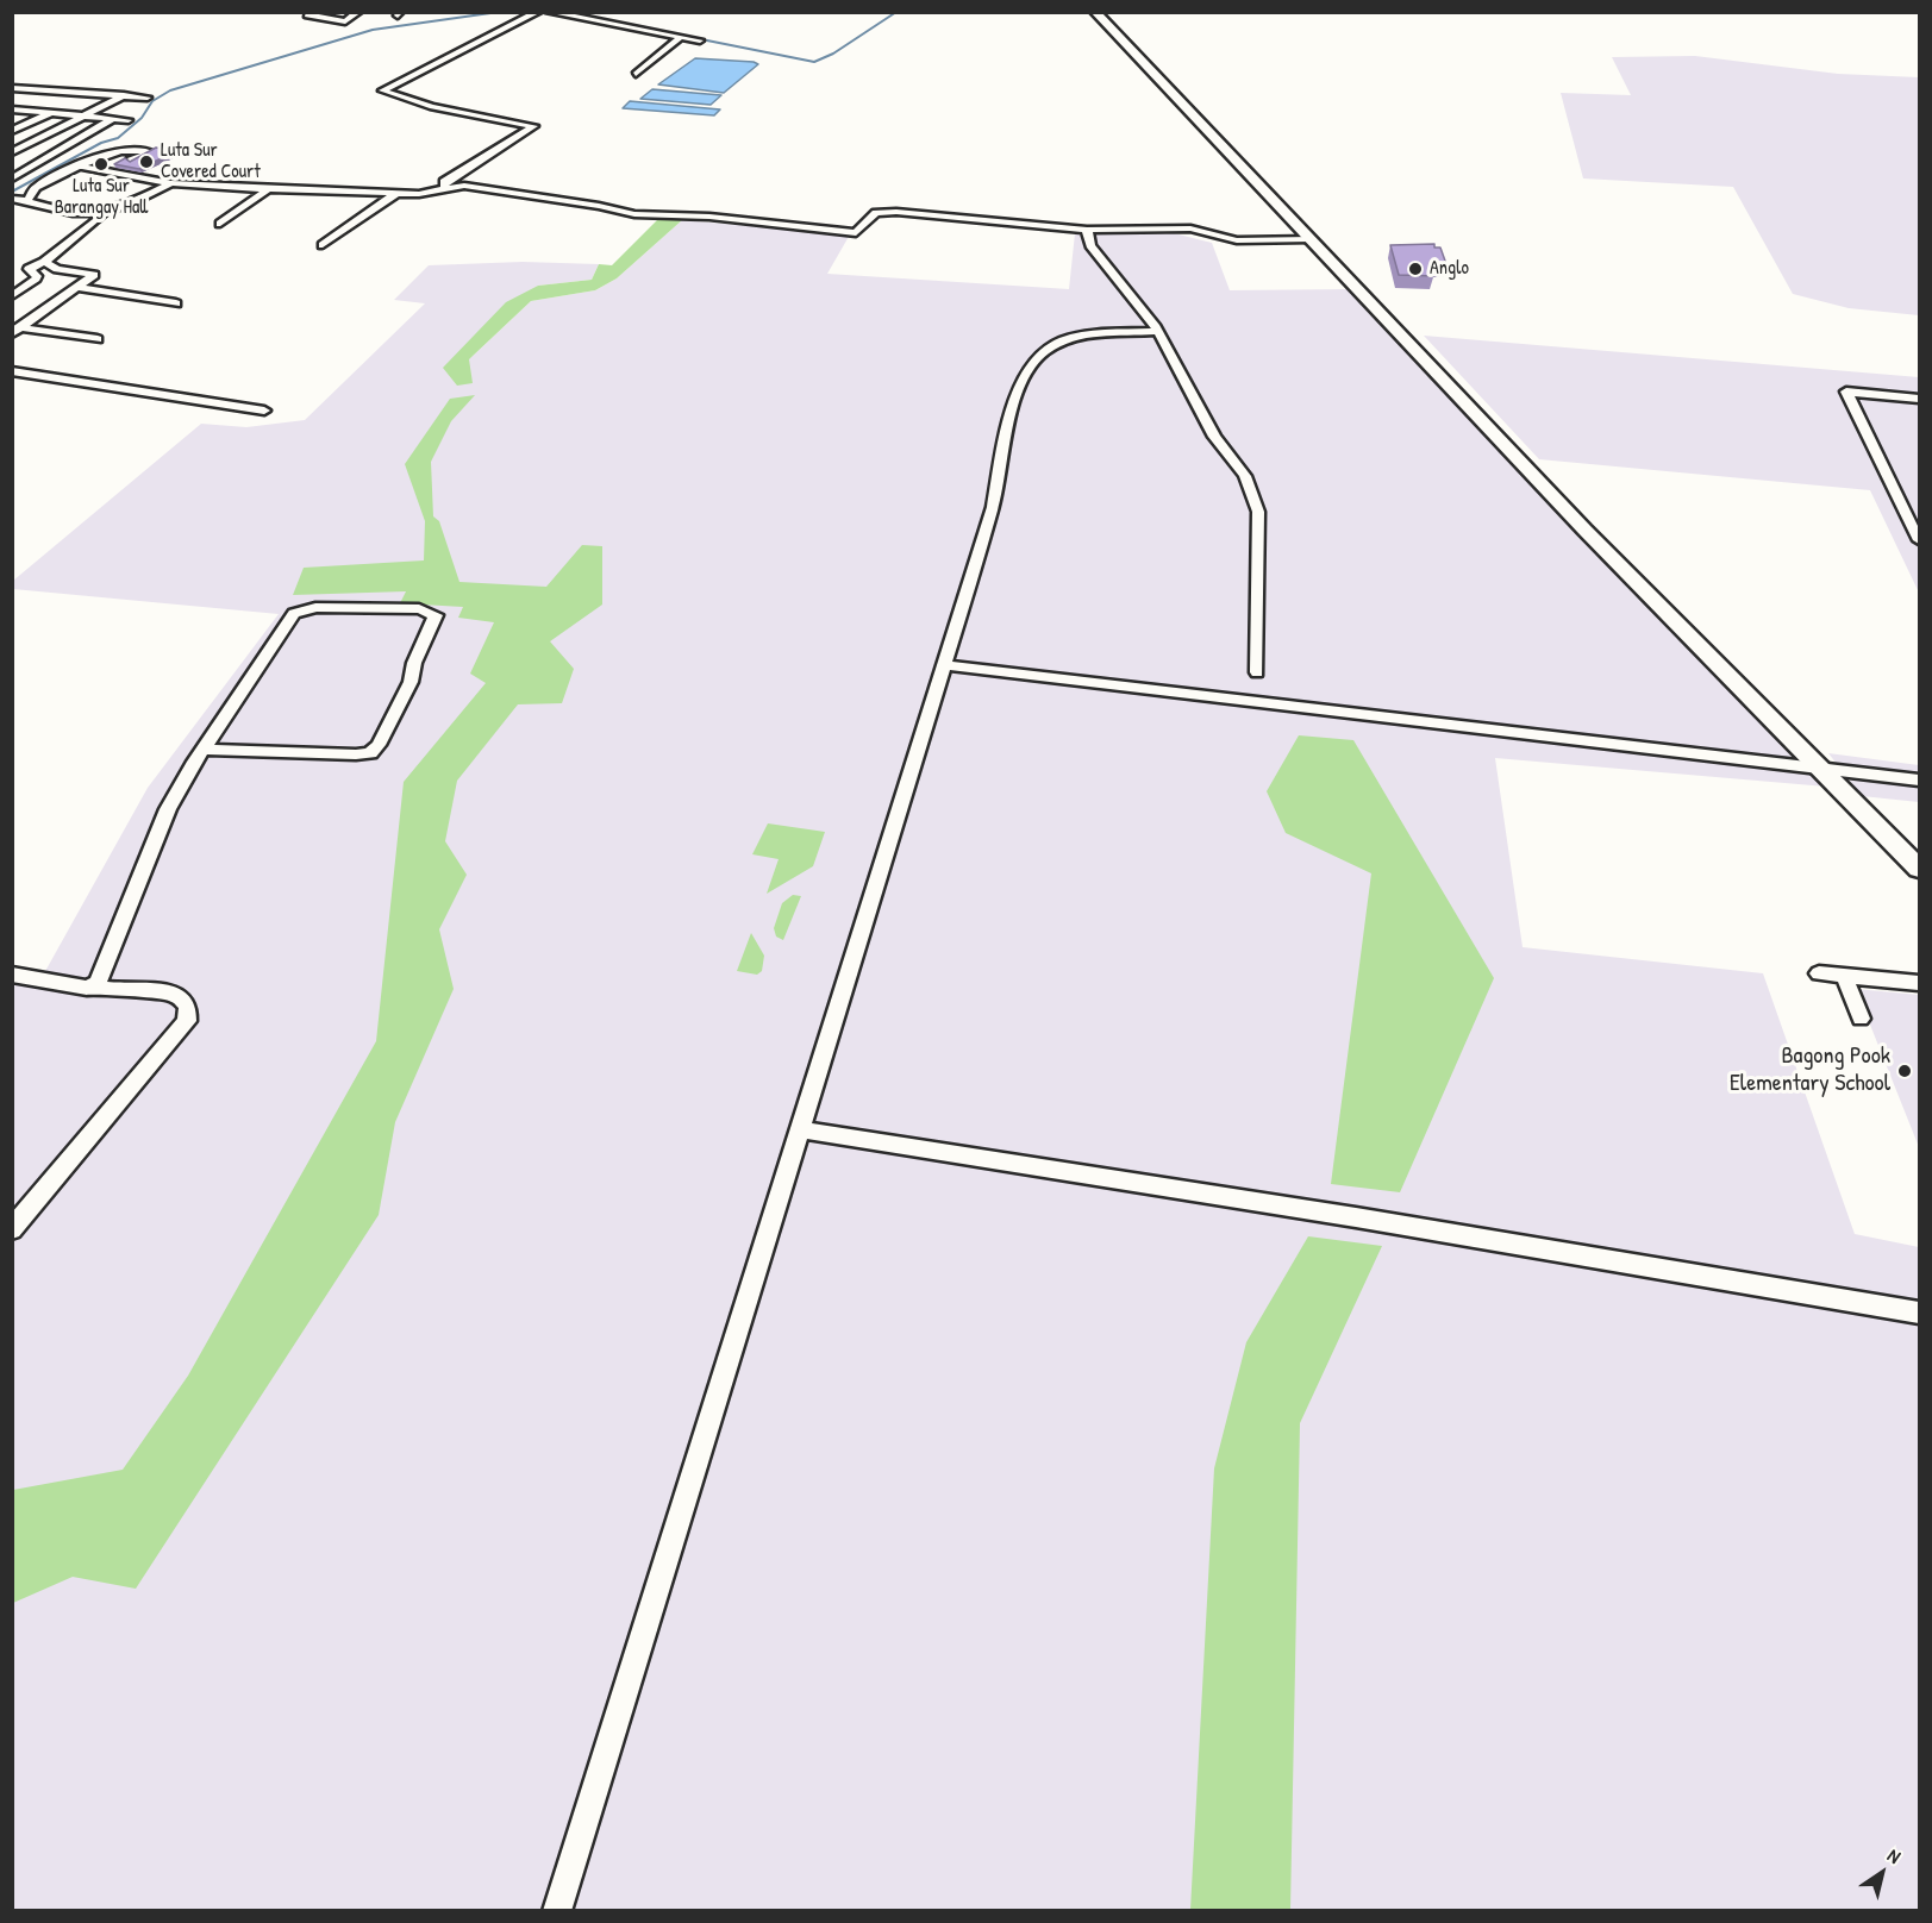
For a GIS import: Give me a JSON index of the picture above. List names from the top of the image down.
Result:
{
  "places": [
    "Luta Sur Covered Court",
    "Luta Sur Barangay Hall",
    "Anglo",
    "Bagong Pook Elementary School"
  ],
  "north": "top right"
}
